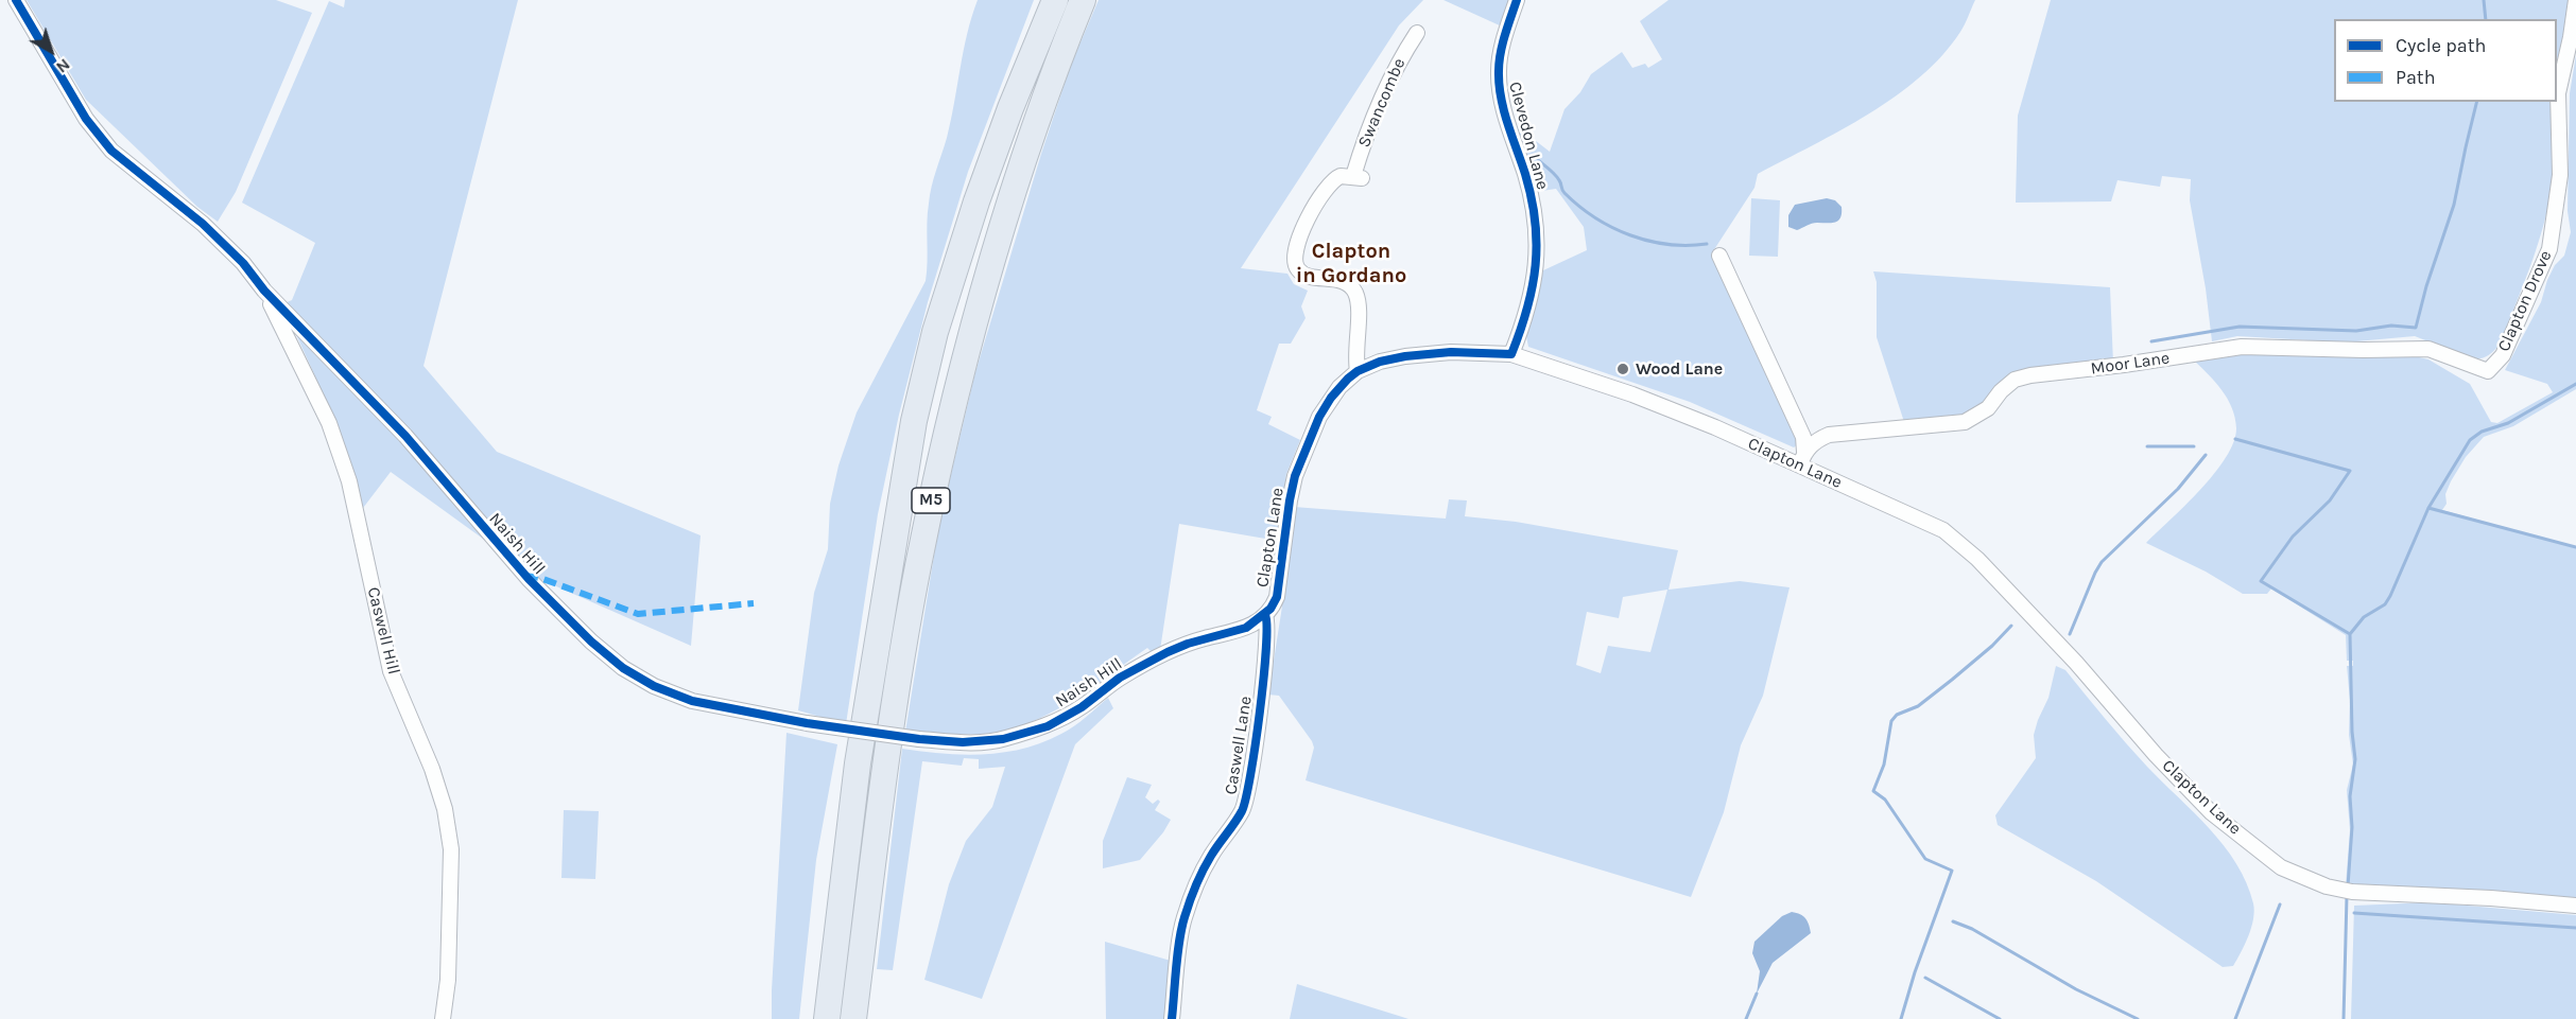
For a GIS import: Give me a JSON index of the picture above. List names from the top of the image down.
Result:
{
  "streets": {
    "highway": ["M5"],
    "street": [
      "Swancombe",
      "Clevedon Lane",
      "Clapton Drove",
      "Moor Lane",
      "Clapton Lane",
      "Naish Hill",
      "Caswell Hill",
      "Caswell Lane"
    ]
  },
  "crossings": [
    ["Swancombe", "Clapton Lane"],
    ["Clevedon Lane", "Clapton Lane"],
    ["Clapton Drove", "Moor Lane"],
    ["Moor Lane", "Clapton Lane"],
    ["Clapton Lane", "Naish Hill"],
    ["Clapton Lane", "Caswell Lane"],
    ["Naish Hill", "Caswell Hill"],
    ["Naish Hill", "Caswell Lane"]
  ],
  "districts": ["Clapton in Gordano"],
  "places": ["Wood Lane"],
  "legend": ["Cycle path", "Path"],
  "north": "bottom right"
}
